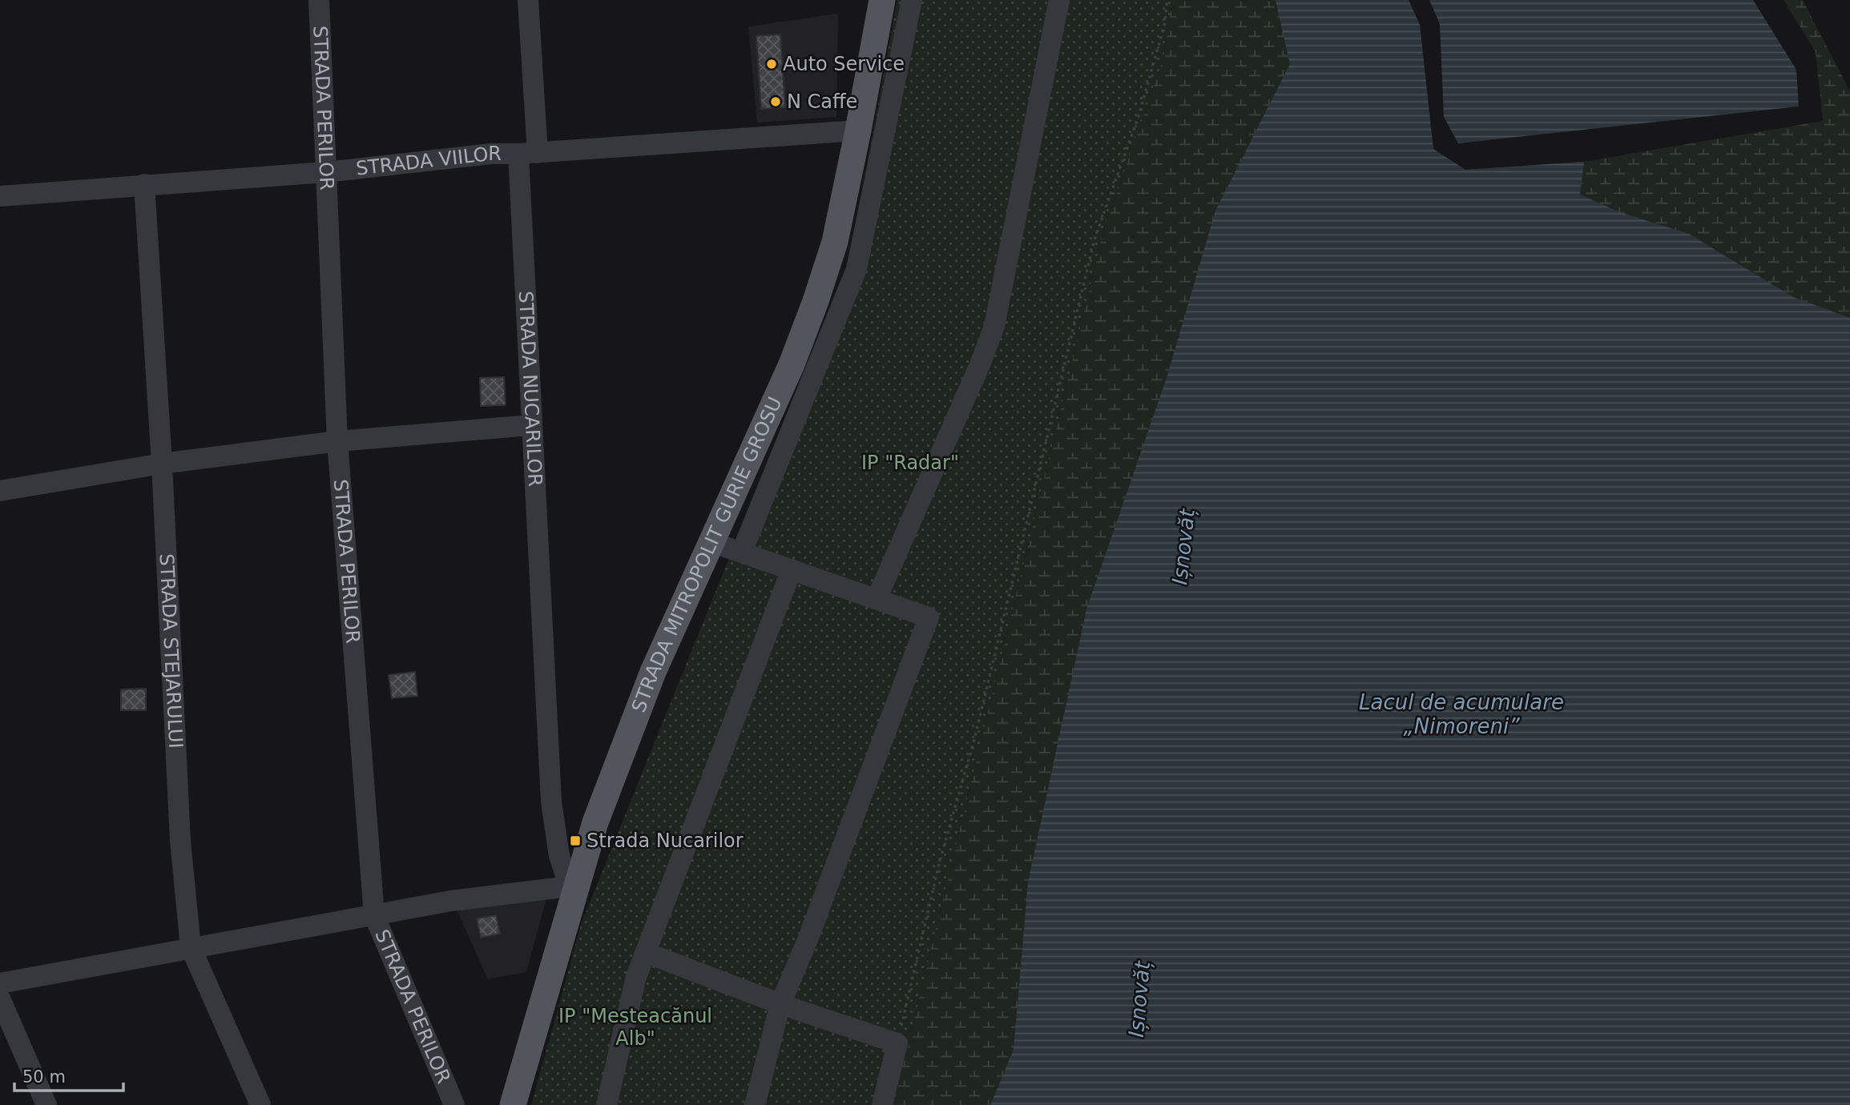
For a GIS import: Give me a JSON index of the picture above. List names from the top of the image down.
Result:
{
  "streets": {
    "main road": ["STRADA MITROPOLIT GURIE GROSU"],
    "street": [
      "STRADA PERILOR",
      "STRADA VIILOR",
      "STRADA NUCARILOR",
      "STRADA STEJARULUI"
    ]
  },
  "crossings": [
    ["STRADA PERILOR", "STRADA VIILOR"],
    ["STRADA VIILOR", "STRADA NUCARILOR"],
    ["STRADA VIILOR", "STRADA MITROPOLIT GURIE GROSU"],
    ["STRADA VIILOR", "STRADA STEJARULUI"],
    ["STRADA NUCARILOR", "STRADA MITROPOLIT GURIE GROSU"]
  ],
  "water": ["Ișnovăț", "Lacul de acumulare „Nimoreni”"],
  "parks": ["IP \"Radar\"", "IP \"Mesteacănul Alb\""],
  "places": {
    "other": ["Auto Service", "N Caffe"],
    "transit": ["Strada Nucarilor"]
  },
  "scale_bar": "50 m"
}
